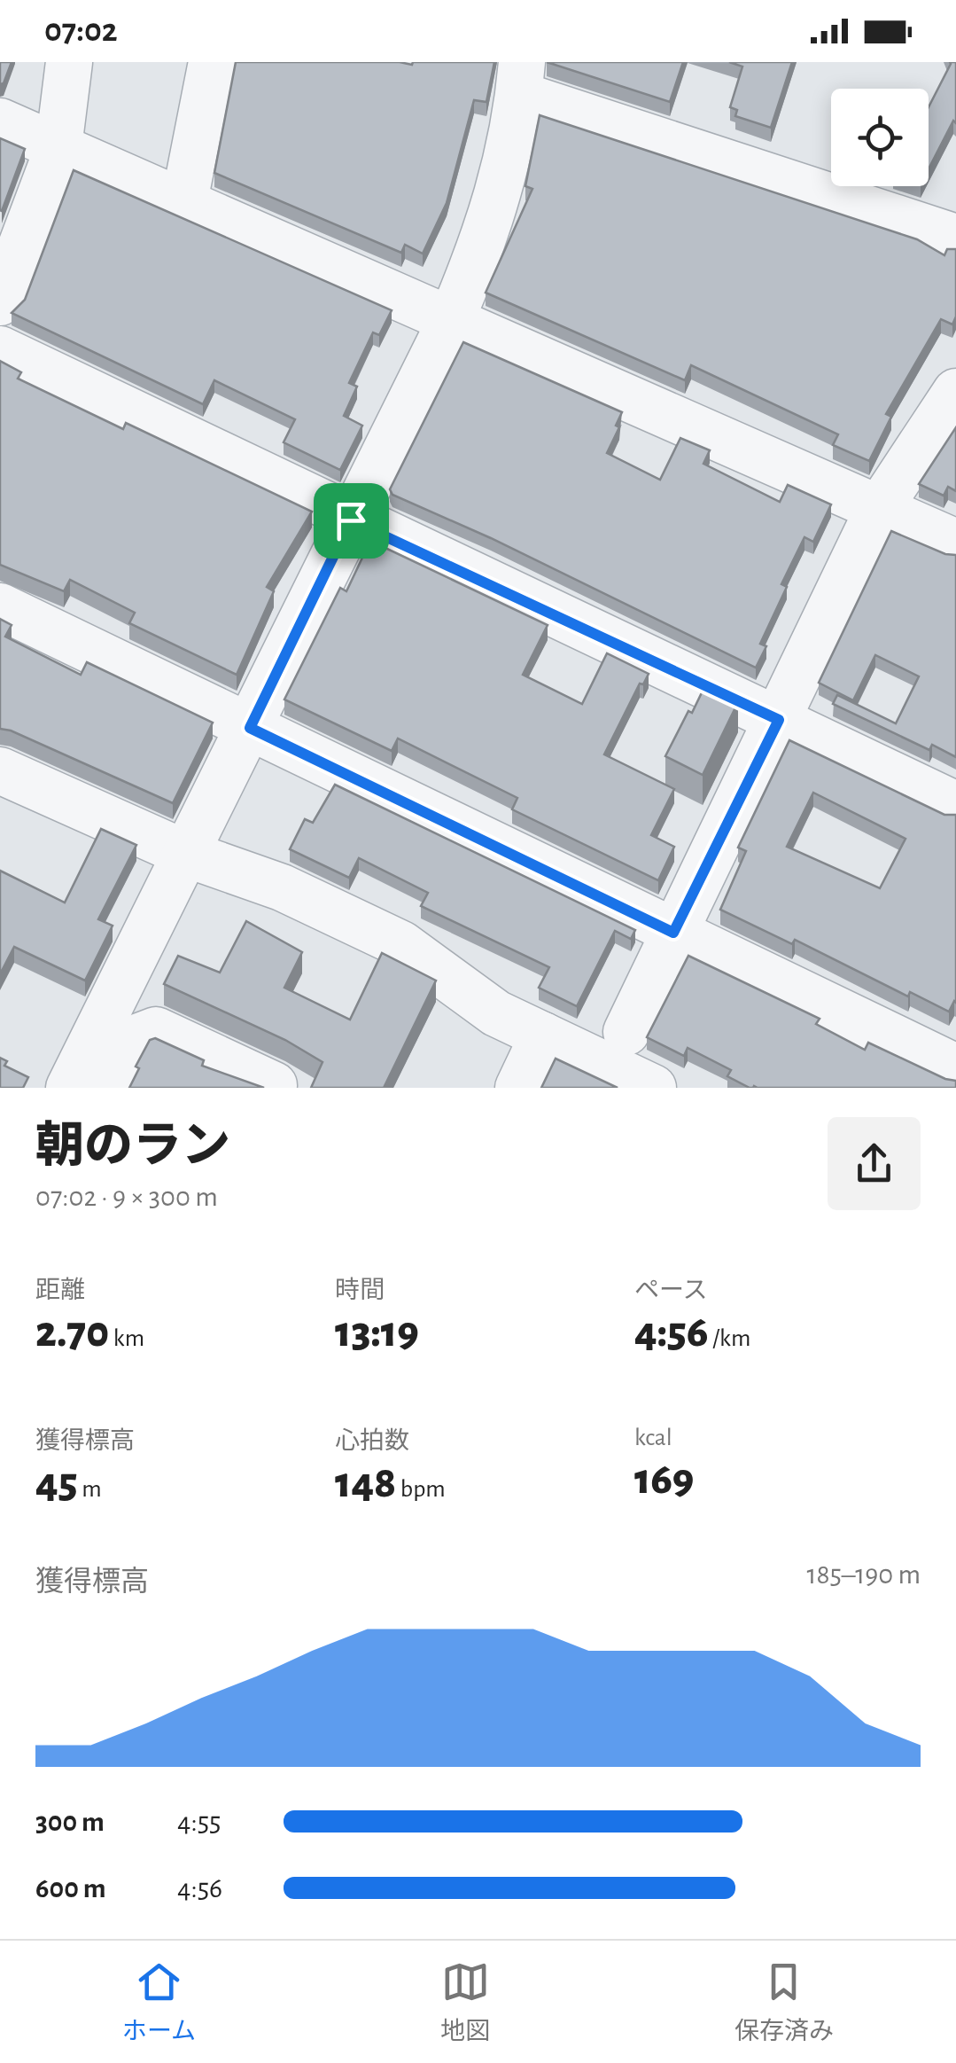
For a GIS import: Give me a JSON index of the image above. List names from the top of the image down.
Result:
{
  "page": {
    "status": "07:02",
    "heading": ["朝のラン", "07:02 · 9 × 300 m"],
    "stats": [
      ["距離", "2.70 km"],
      ["時間", "13:19"],
      ["ペース", "4:56 /km"],
      ["獲得標高", "45 m"],
      ["心拍数", "148 bpm"],
      ["kcal", "169"]
    ],
    "chart": ["獲得標高", "185–190 m"],
    "list": [
      {
        "name": "300 m",
        "note": "4:55"
      },
      {
        "name": "600 m",
        "note": "4:56"
      }
    ],
    "tabs": ["ホーム", "地図", "保存済み"]
  }
}
